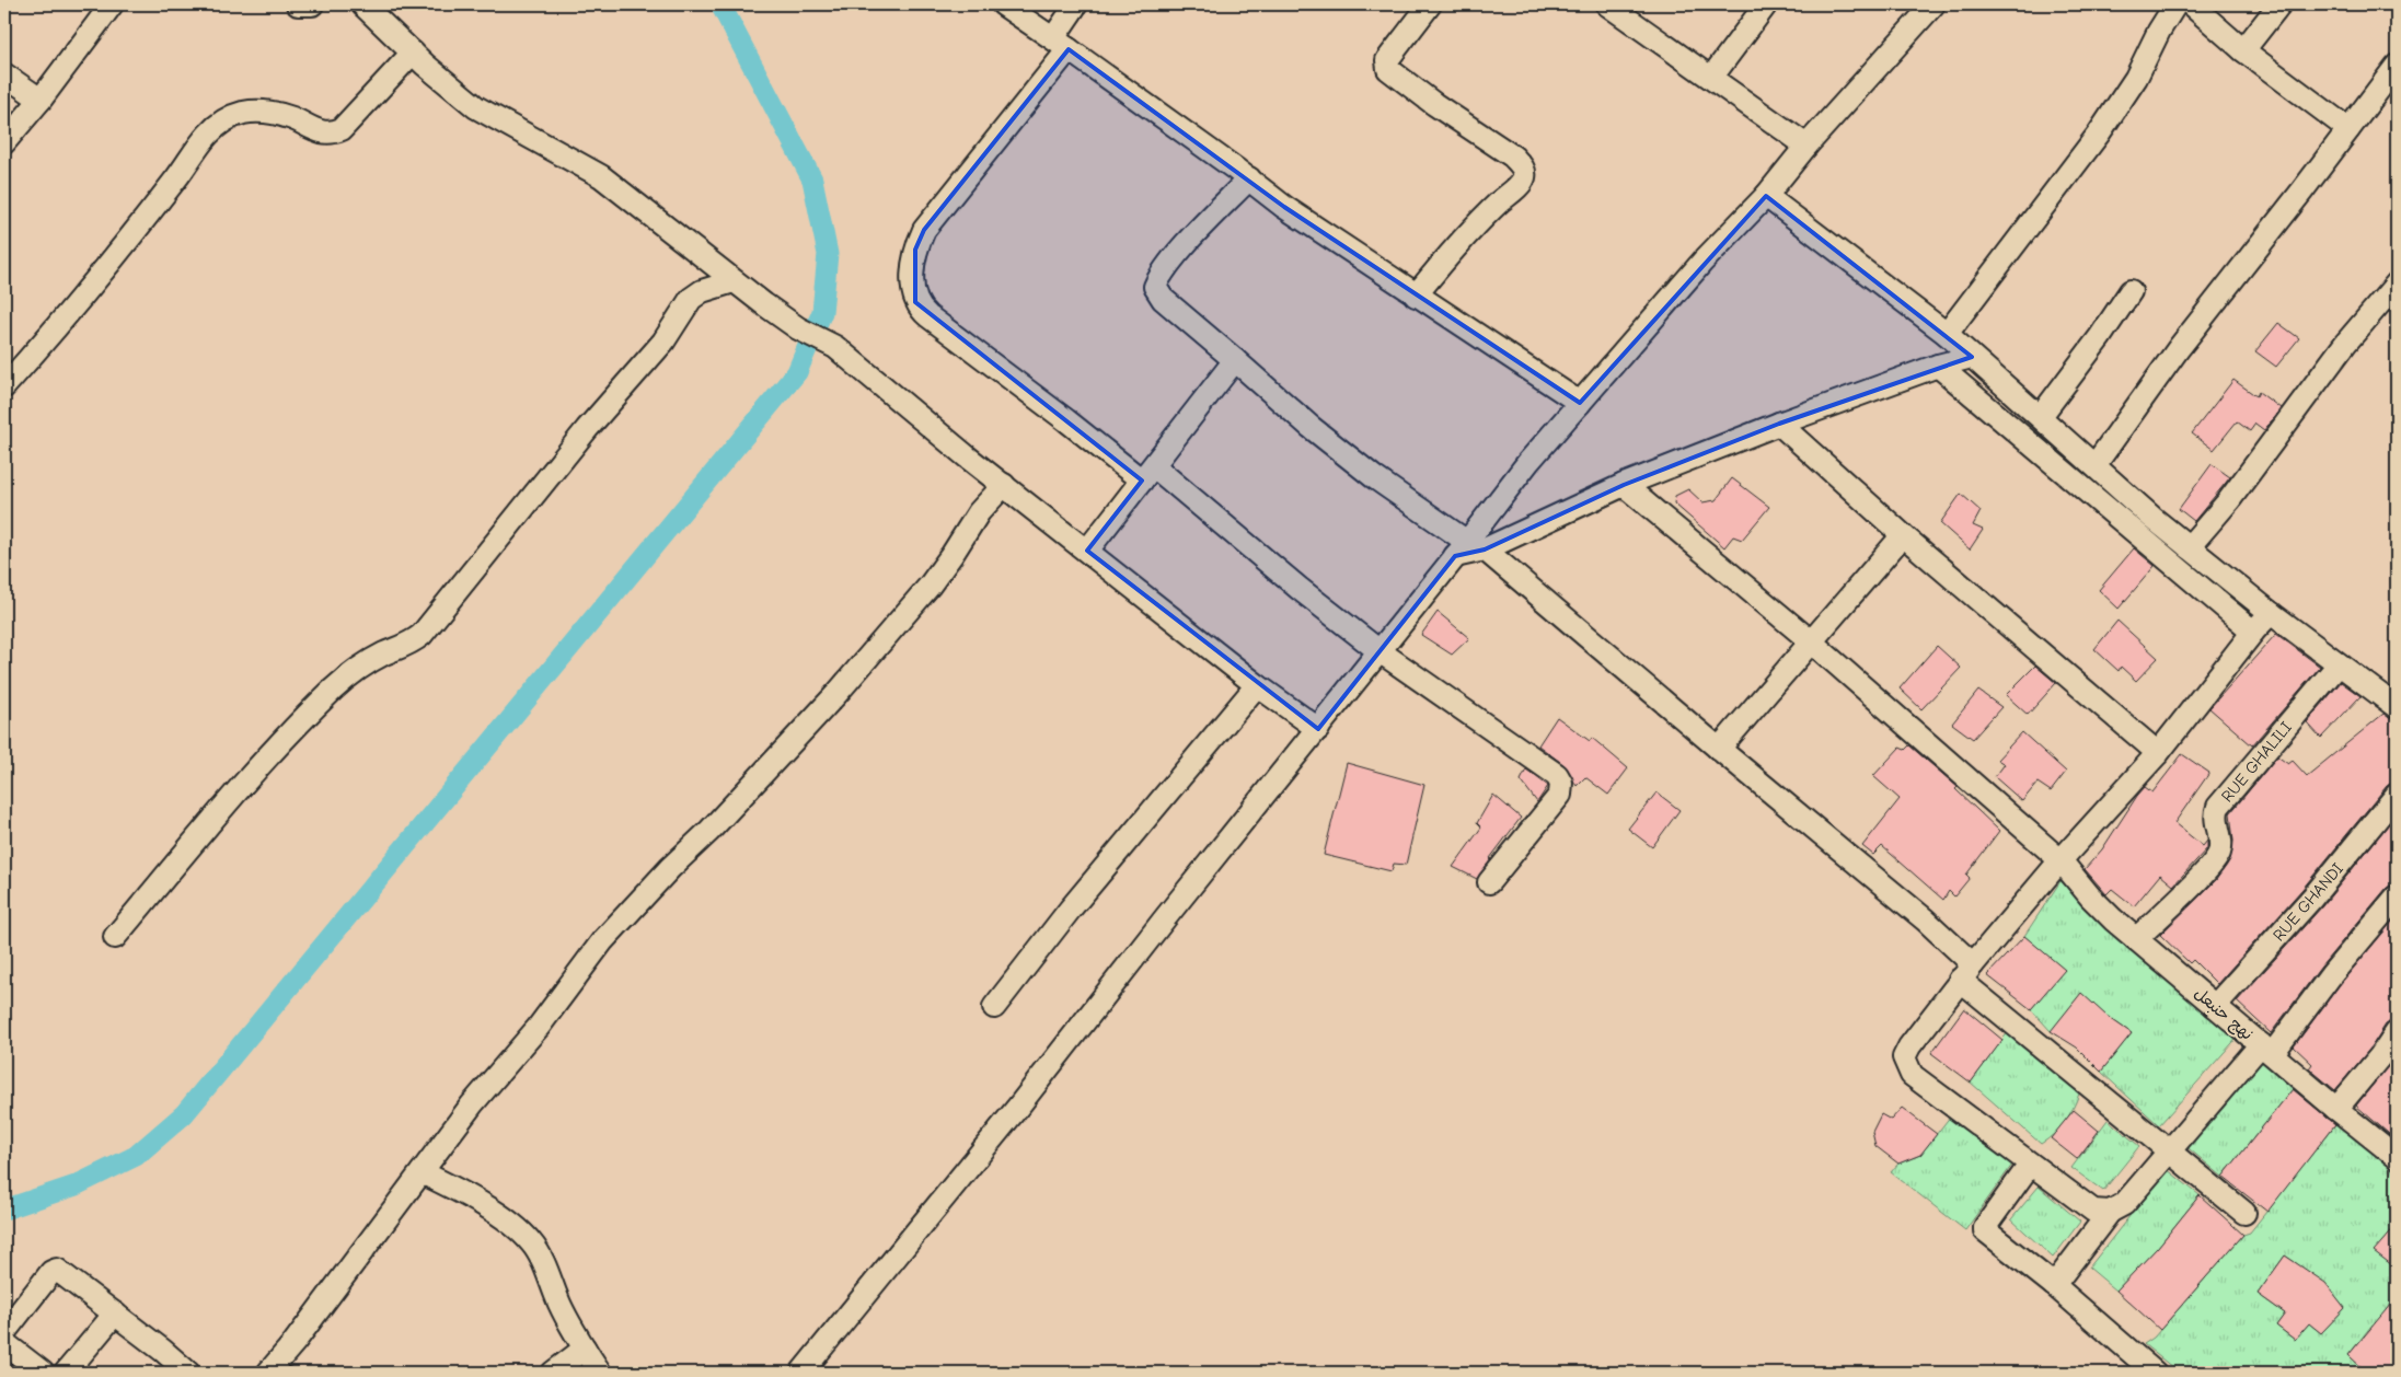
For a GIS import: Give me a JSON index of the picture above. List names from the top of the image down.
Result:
{
  "streets": {
    "street": ["RUE GHALILI", "RUE GHANDI", "نهج حنبعل"]
  },
  "crossings": [
    ["RUE GHALILI", "نهج حنبعل"],
    ["RUE GHANDI", "نهج حنبعل"]
  ]
}
